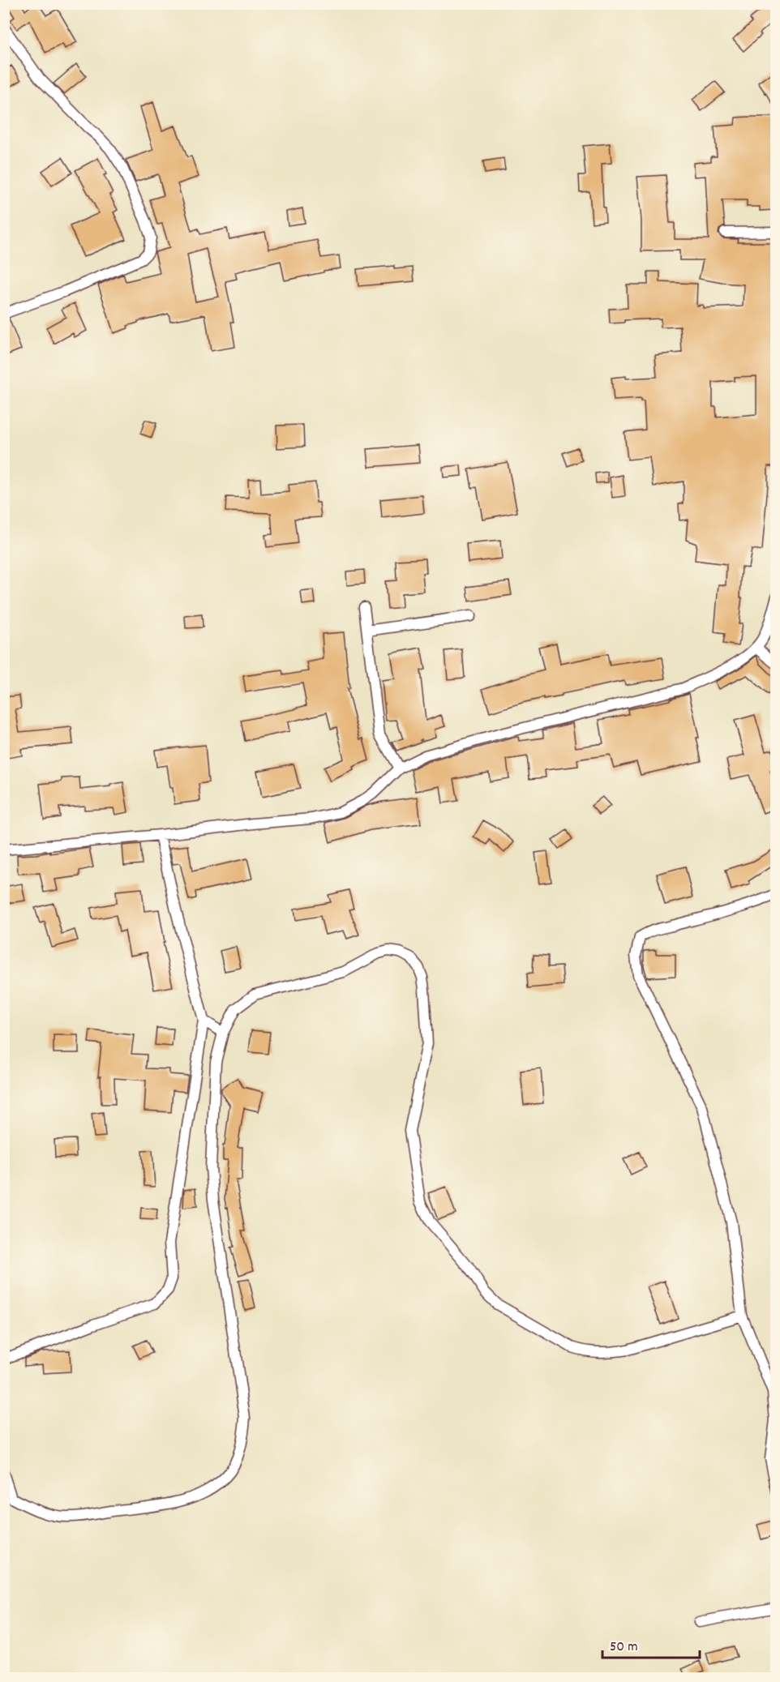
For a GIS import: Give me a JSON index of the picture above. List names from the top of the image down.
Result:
{
  "scale_bar": "50 m"
}
